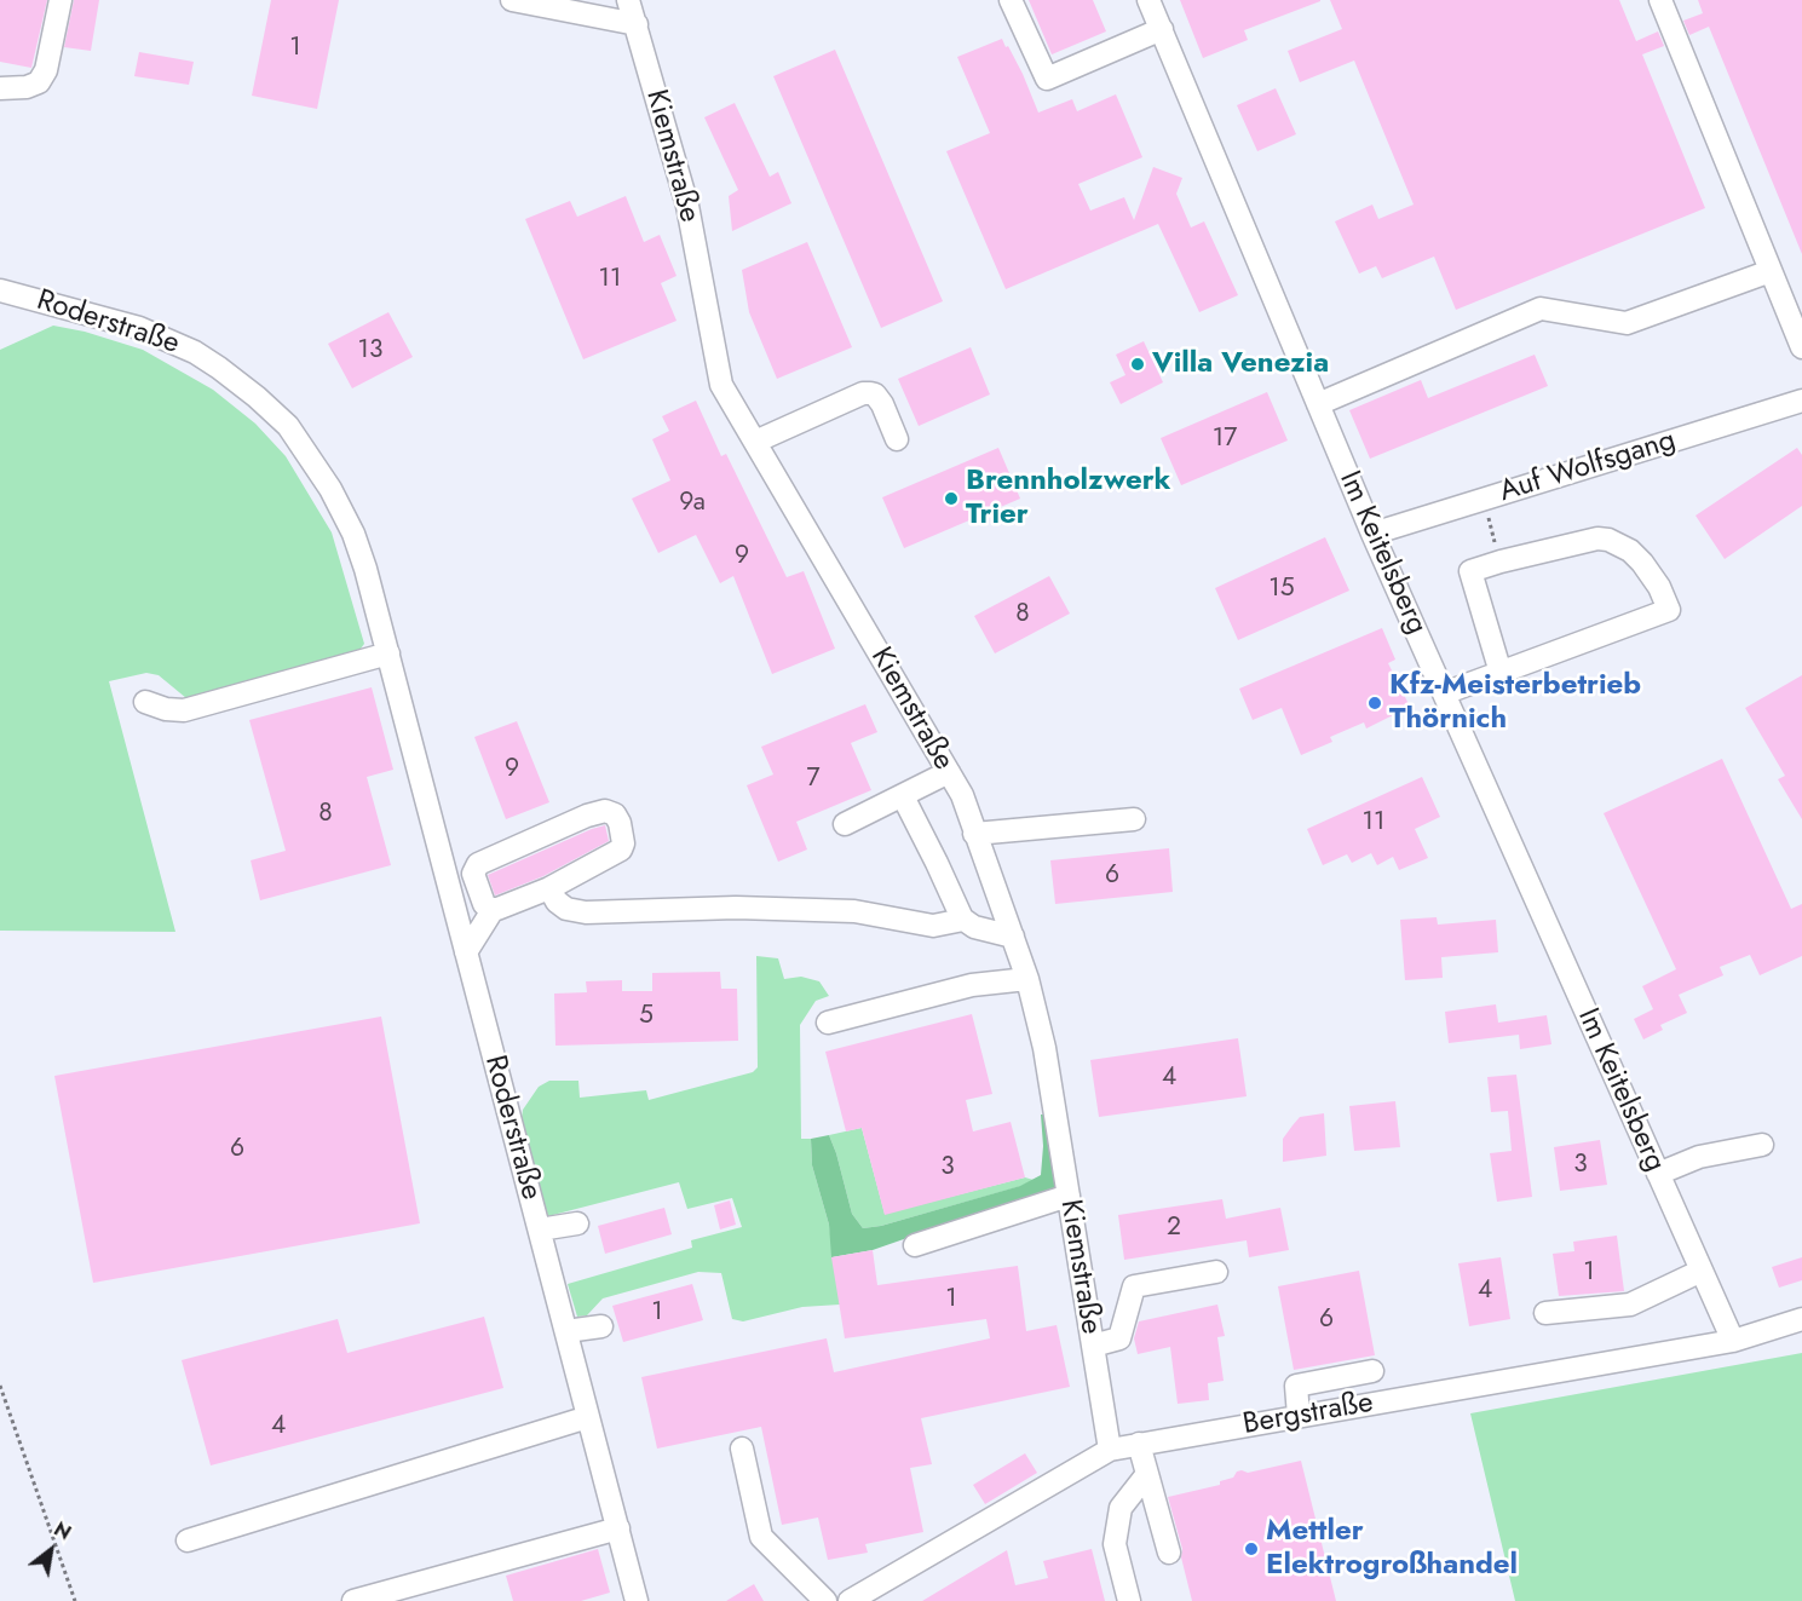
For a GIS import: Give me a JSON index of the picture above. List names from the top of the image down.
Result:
{
  "streets": {
    "street": [
      "Kiemstraße",
      "Roderstraße",
      "Auf Wolfsgang",
      "Im Keitelsberg",
      "Bergstraße"
    ]
  },
  "crossings": [
    ["Kiemstraße", "Bergstraße"],
    ["Auf Wolfsgang", "Im Keitelsberg"],
    ["Im Keitelsberg", "Bergstraße"]
  ],
  "places": [
    "Villa Venezia",
    "Brennholzwerk Trier",
    "Kfz-Meisterbetrieb Thörnich",
    "Mettler Elektrogroßhandel"
  ],
  "house_numbers": [
    "1",
    "11",
    "13",
    "17",
    "9a",
    "9",
    "15",
    "8",
    "9",
    "7",
    "8",
    "11",
    "6",
    "5",
    "4",
    "6",
    "3",
    "3",
    "2",
    "1",
    "4",
    "1",
    "1",
    "6",
    "4"
  ],
  "north": "top right"
}
